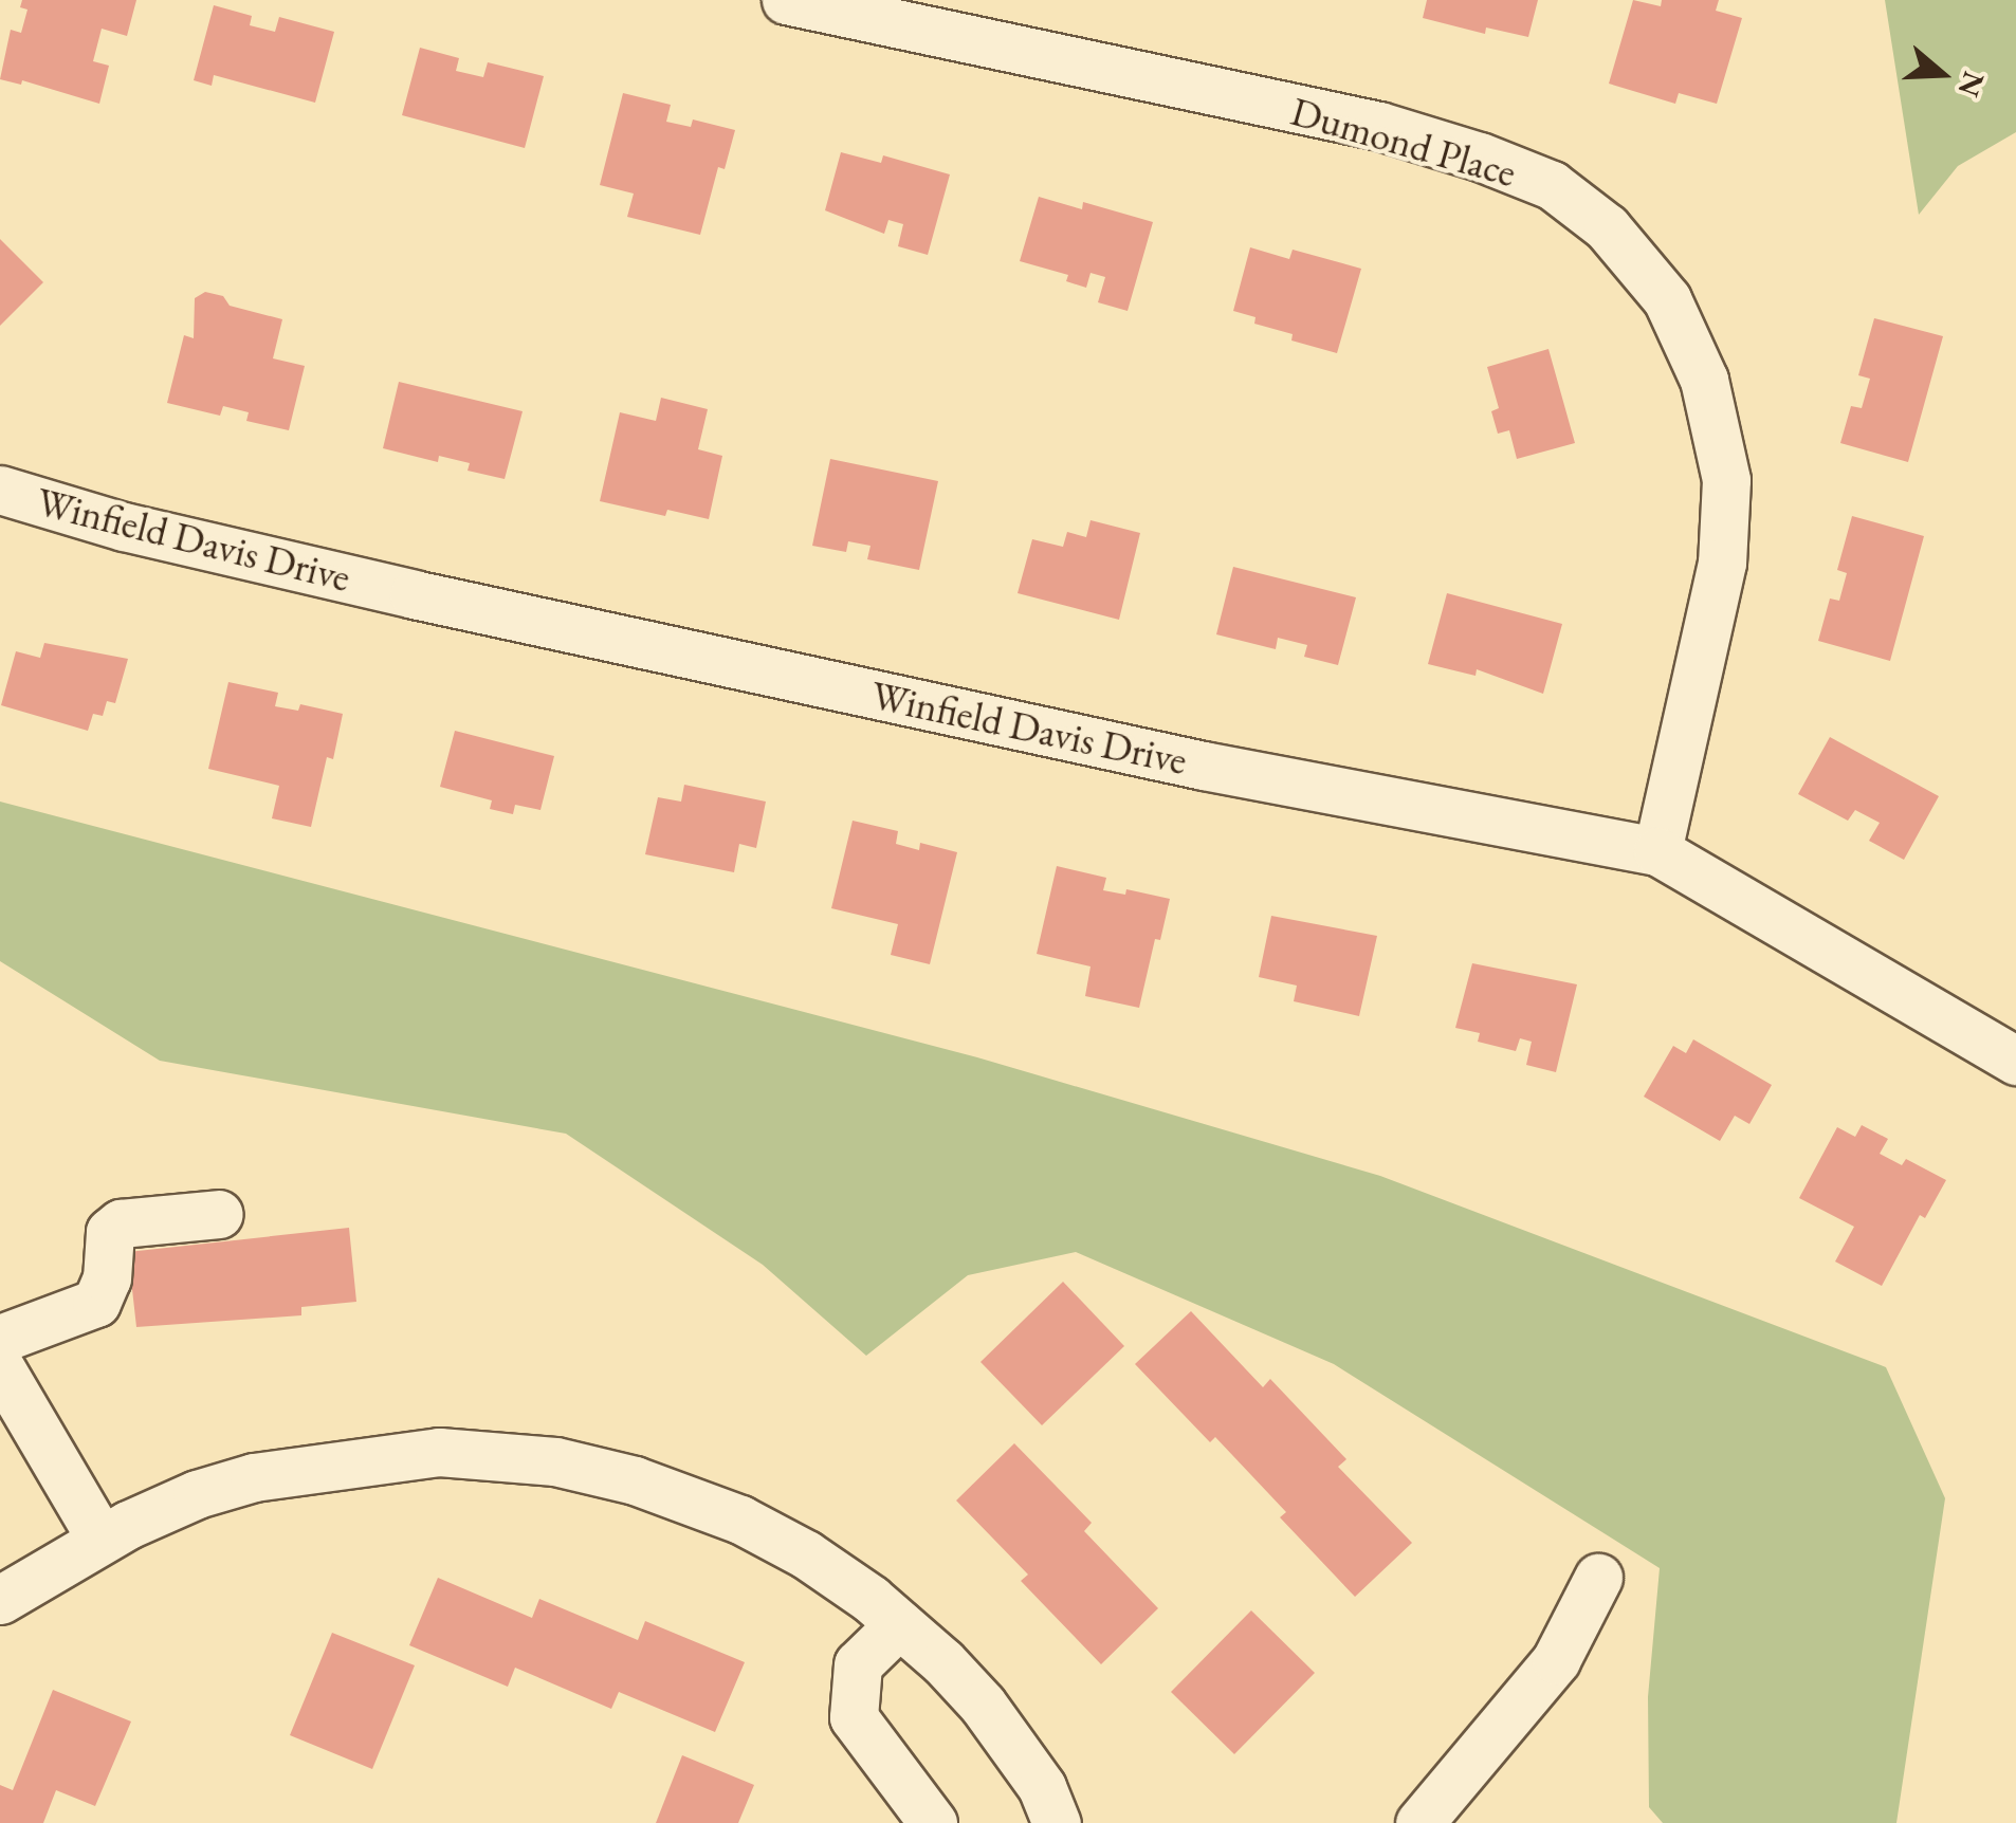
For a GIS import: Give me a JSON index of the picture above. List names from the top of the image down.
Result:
{
  "streets": {
    "street": ["Dumond Place", "Winfield Davis Drive"]
  },
  "crossings": [
    ["Dumond Place", "Winfield Davis Drive"]
  ],
  "north": "right"
}
